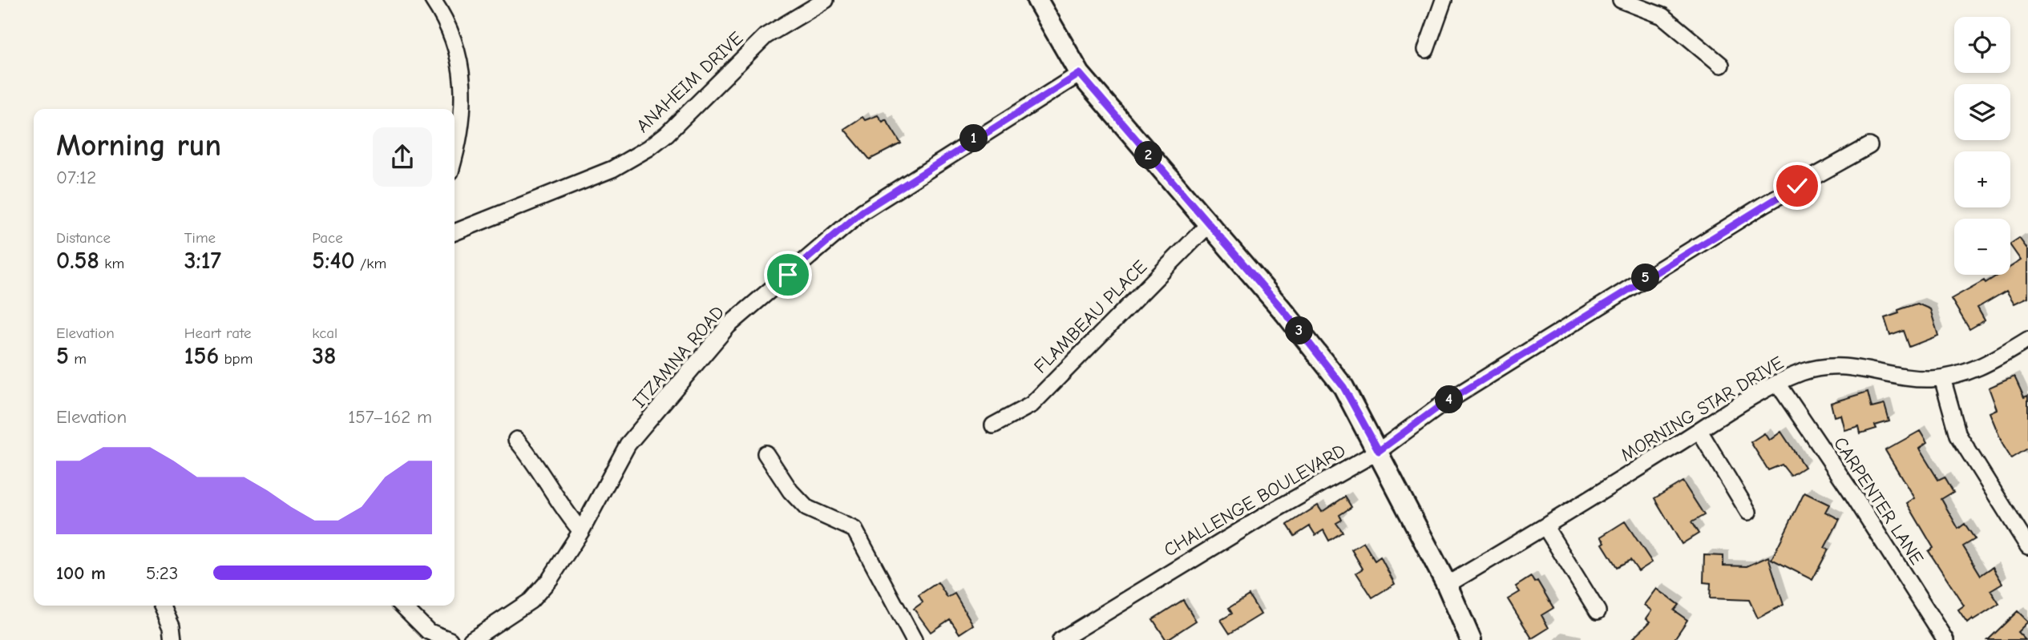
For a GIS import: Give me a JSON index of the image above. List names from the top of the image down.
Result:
{
  "streets": {
    "street": [
      "ANAHEIM DRIVE",
      "FLAMBEAU PLACE",
      "ITZAMNA ROAD",
      "MORNING STAR DRIVE",
      "CHALLENGE BOULEVARD",
      "CARPENTER LANE"
    ]
  },
  "crossings": [
    ["MORNING STAR DRIVE", "CARPENTER LANE"]
  ],
  "page": {
    "map_buttons": ["+", "−"],
    "heading": ["Morning run", "07:12"],
    "pins": [
      "1",
      "2",
      "5",
      "3",
      "4"
    ],
    "stats": [
      ["Distance", "0.58 km"],
      ["Time", "3:17"],
      ["Pace", "5:40 /km"],
      ["Elevation", "5 m"],
      ["Heart rate", "156 bpm"],
      ["kcal", "38"]
    ],
    "chart": ["Elevation", "157–162 m"],
    "list": [
      {
        "name": "100 m",
        "note": "5:23"
      }
    ]
  }
}
